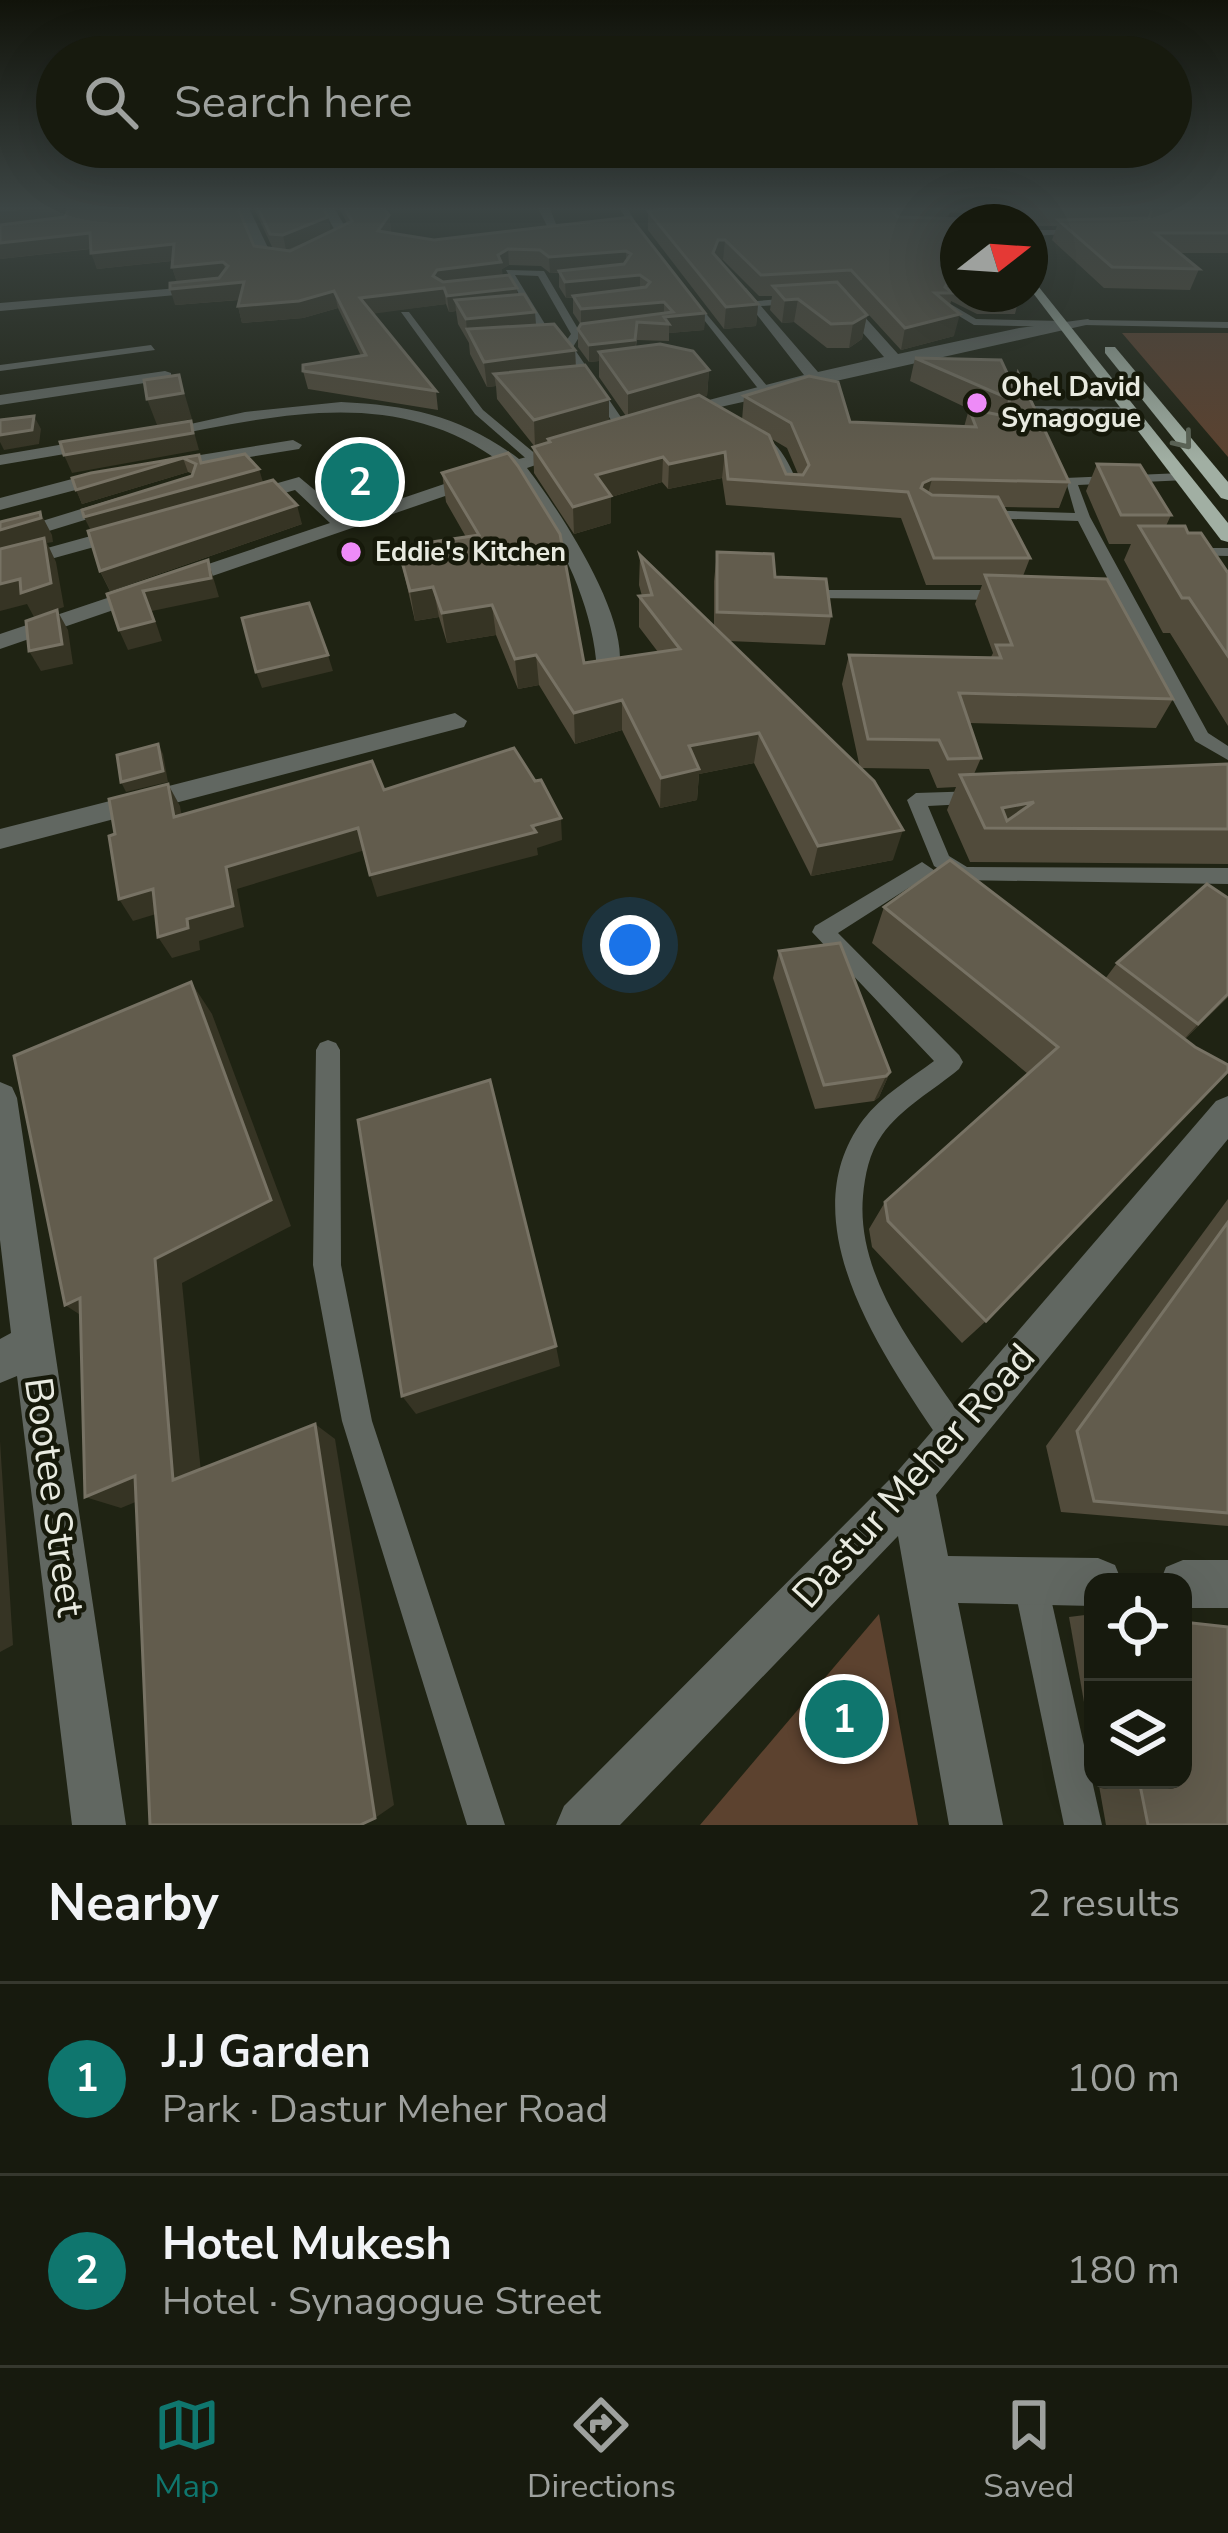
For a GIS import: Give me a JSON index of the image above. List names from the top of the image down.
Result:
{
  "streets": {
    "street": ["Dastur Meher Road", "Bootee Street"]
  },
  "places": ["Ohel David Synagogue", "Eddie's Kitchen"],
  "north": "right",
  "page": {
    "search": "Search here",
    "pins": ["2", "1"],
    "heading": ["Nearby", "2 results"],
    "list": [
      {
        "mark": "1",
        "name": "J.J Garden",
        "note": "Park · Dastur Meher Road",
        "value": "100 m"
      },
      {
        "mark": "2",
        "name": "Hotel Mukesh",
        "note": "Hotel · Synagogue Street",
        "value": "180 m"
      }
    ],
    "nav": ["Map", "Directions", "Saved"]
  }
}
